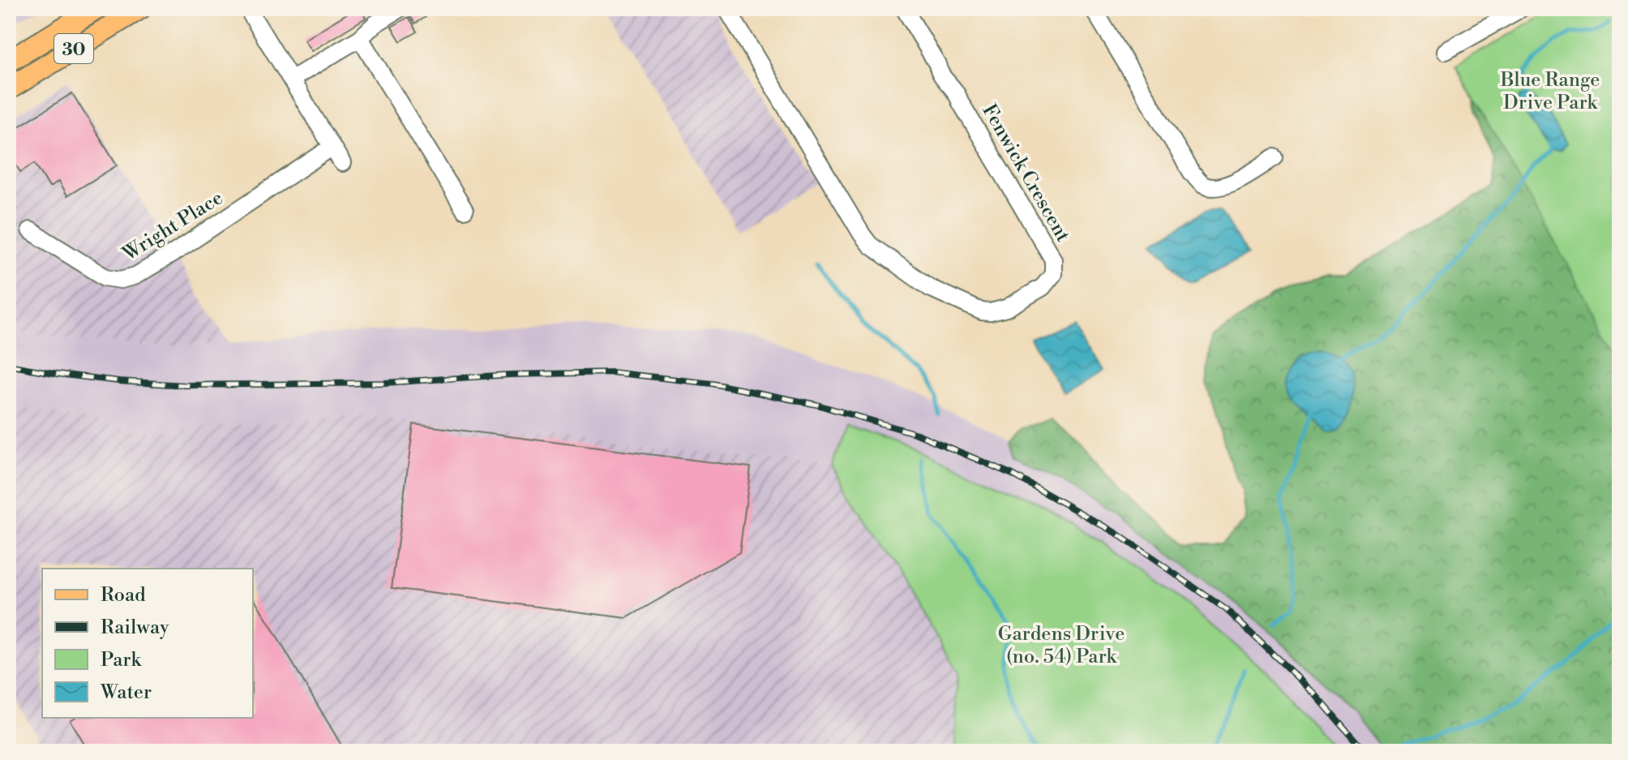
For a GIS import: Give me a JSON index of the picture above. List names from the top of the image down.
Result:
{
  "streets": {
    "main road": ["30"],
    "street": ["Fenwick Crescent", "Wright Place"]
  },
  "parks": ["Blue Range Drive Park", "Gardens Drive (no. 54) Park"],
  "legend": [
    "Road",
    "Railway",
    "Park",
    "Water"
  ]
}
